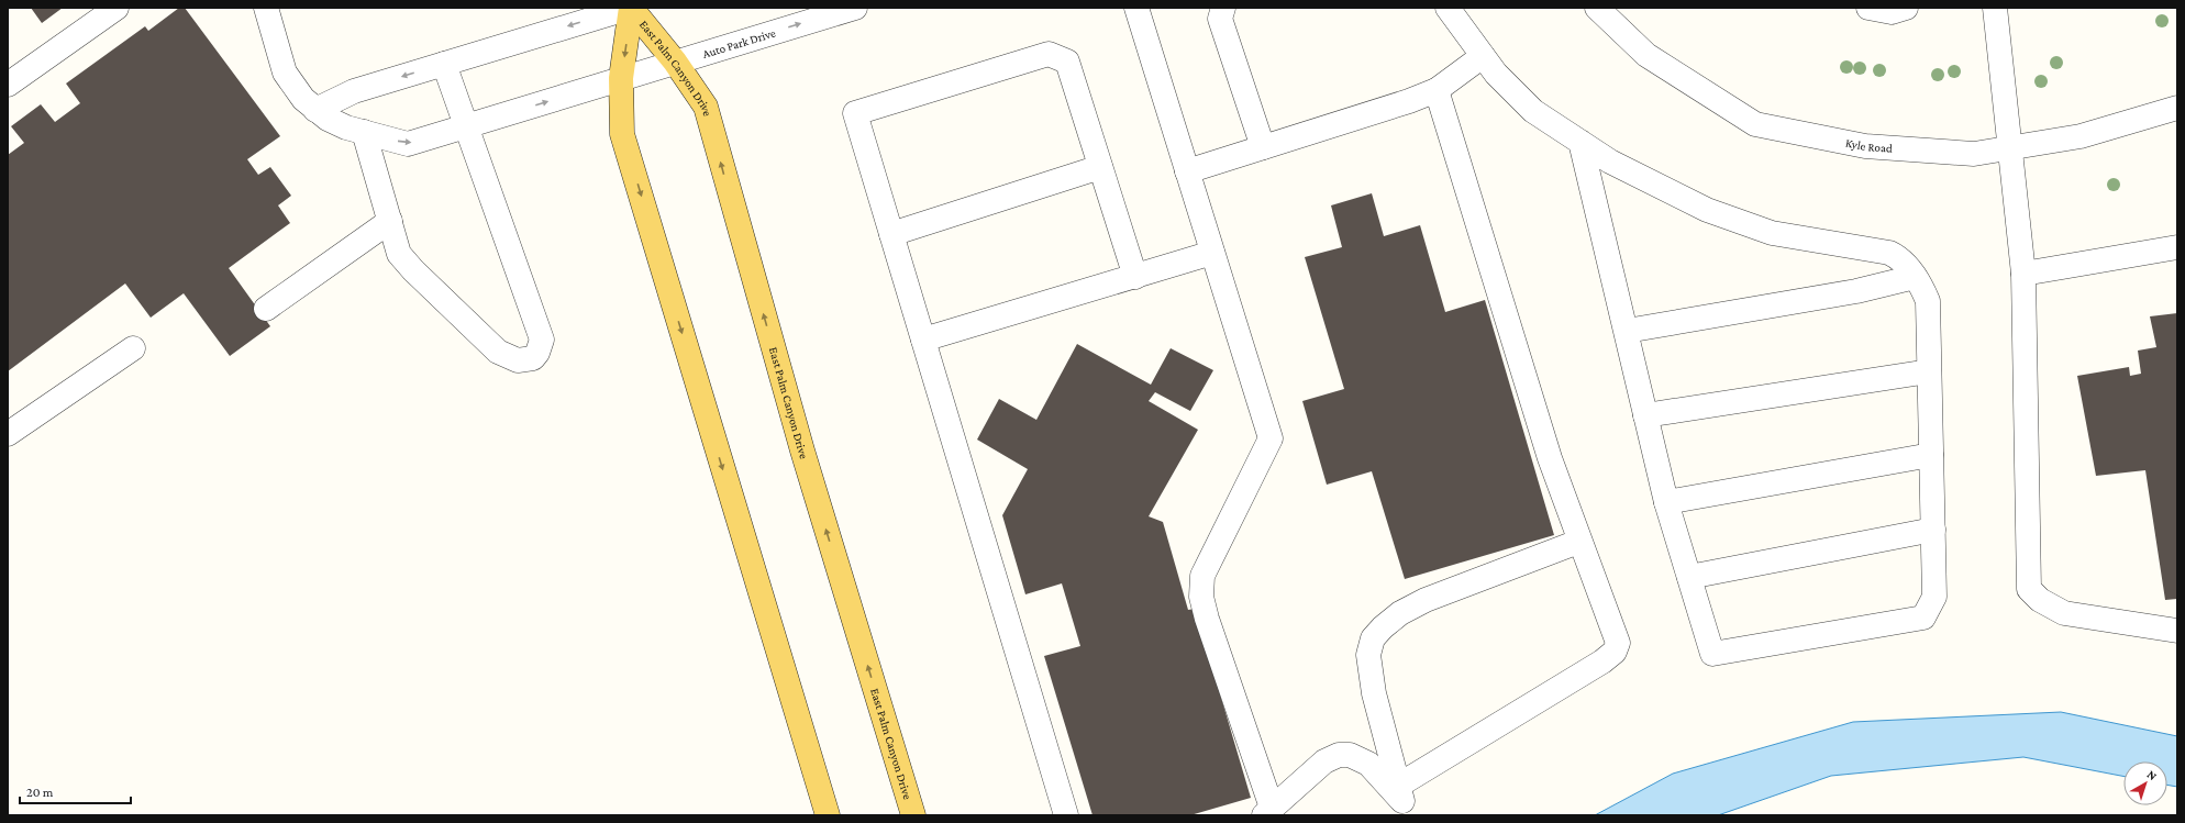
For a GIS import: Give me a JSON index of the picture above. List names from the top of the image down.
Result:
{
  "streets": {
    "main road": ["East Palm Canyon Drive"],
    "street": ["Auto Park Drive", "Kyle Road"]
  },
  "crossings": [
    ["Auto Park Drive", "East Palm Canyon Drive"]
  ],
  "scale_bar": "20 m",
  "north": "top right"
}
